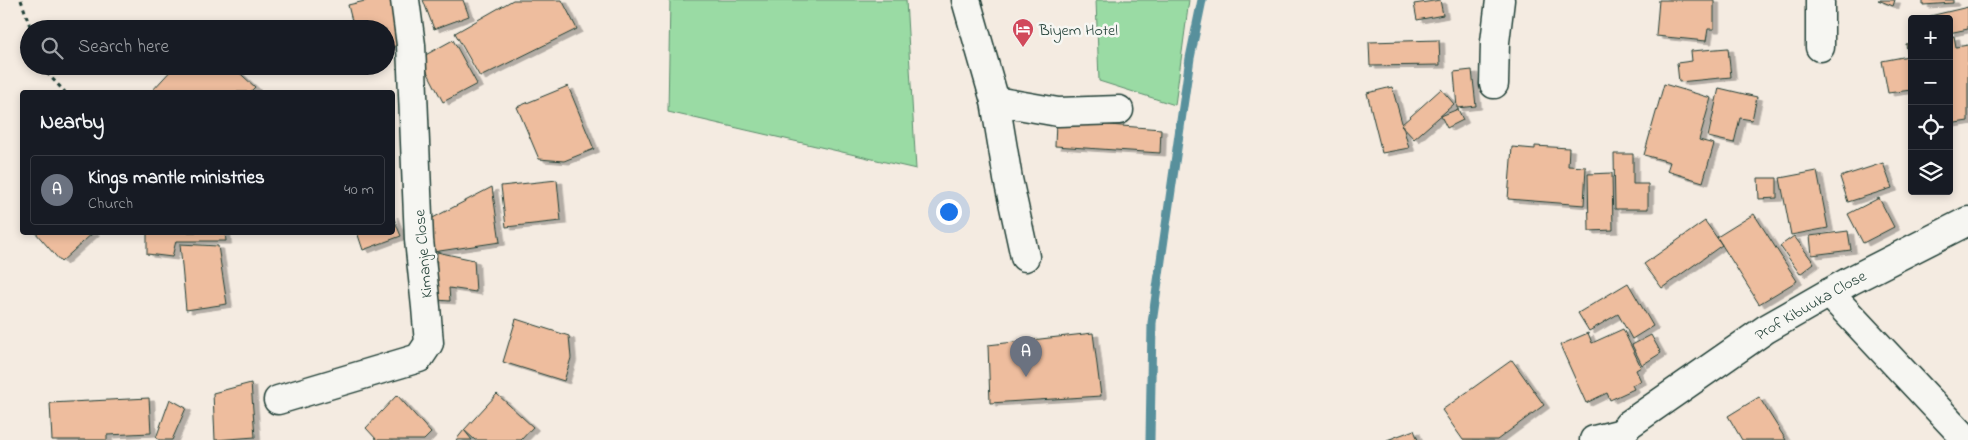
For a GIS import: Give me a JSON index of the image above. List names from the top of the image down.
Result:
{
  "streets": {
    "street": ["Kimanje Close", "Prof Kibuuka Close"]
  },
  "places": {
    "hotel": ["Biyem Hotel"]
  },
  "page": {
    "map_buttons": ["+", "−"],
    "search": "Search here",
    "heading": "Nearby",
    "list": [
      {
        "mark": "A",
        "name": "Kings mantle ministries",
        "note": "Church",
        "value": "40 m"
      }
    ],
    "pins": "A"
  }
}
